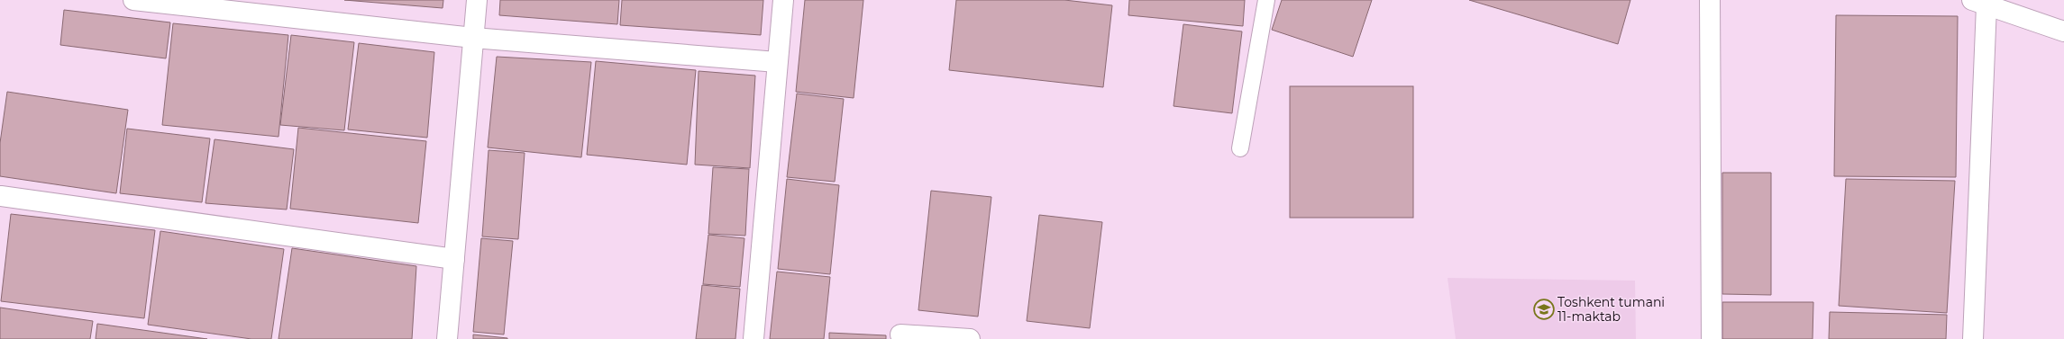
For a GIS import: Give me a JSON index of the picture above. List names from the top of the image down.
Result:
{
  "places": {
    "school or university": ["Toshkent tumani 11-maktab"]
  }
}
